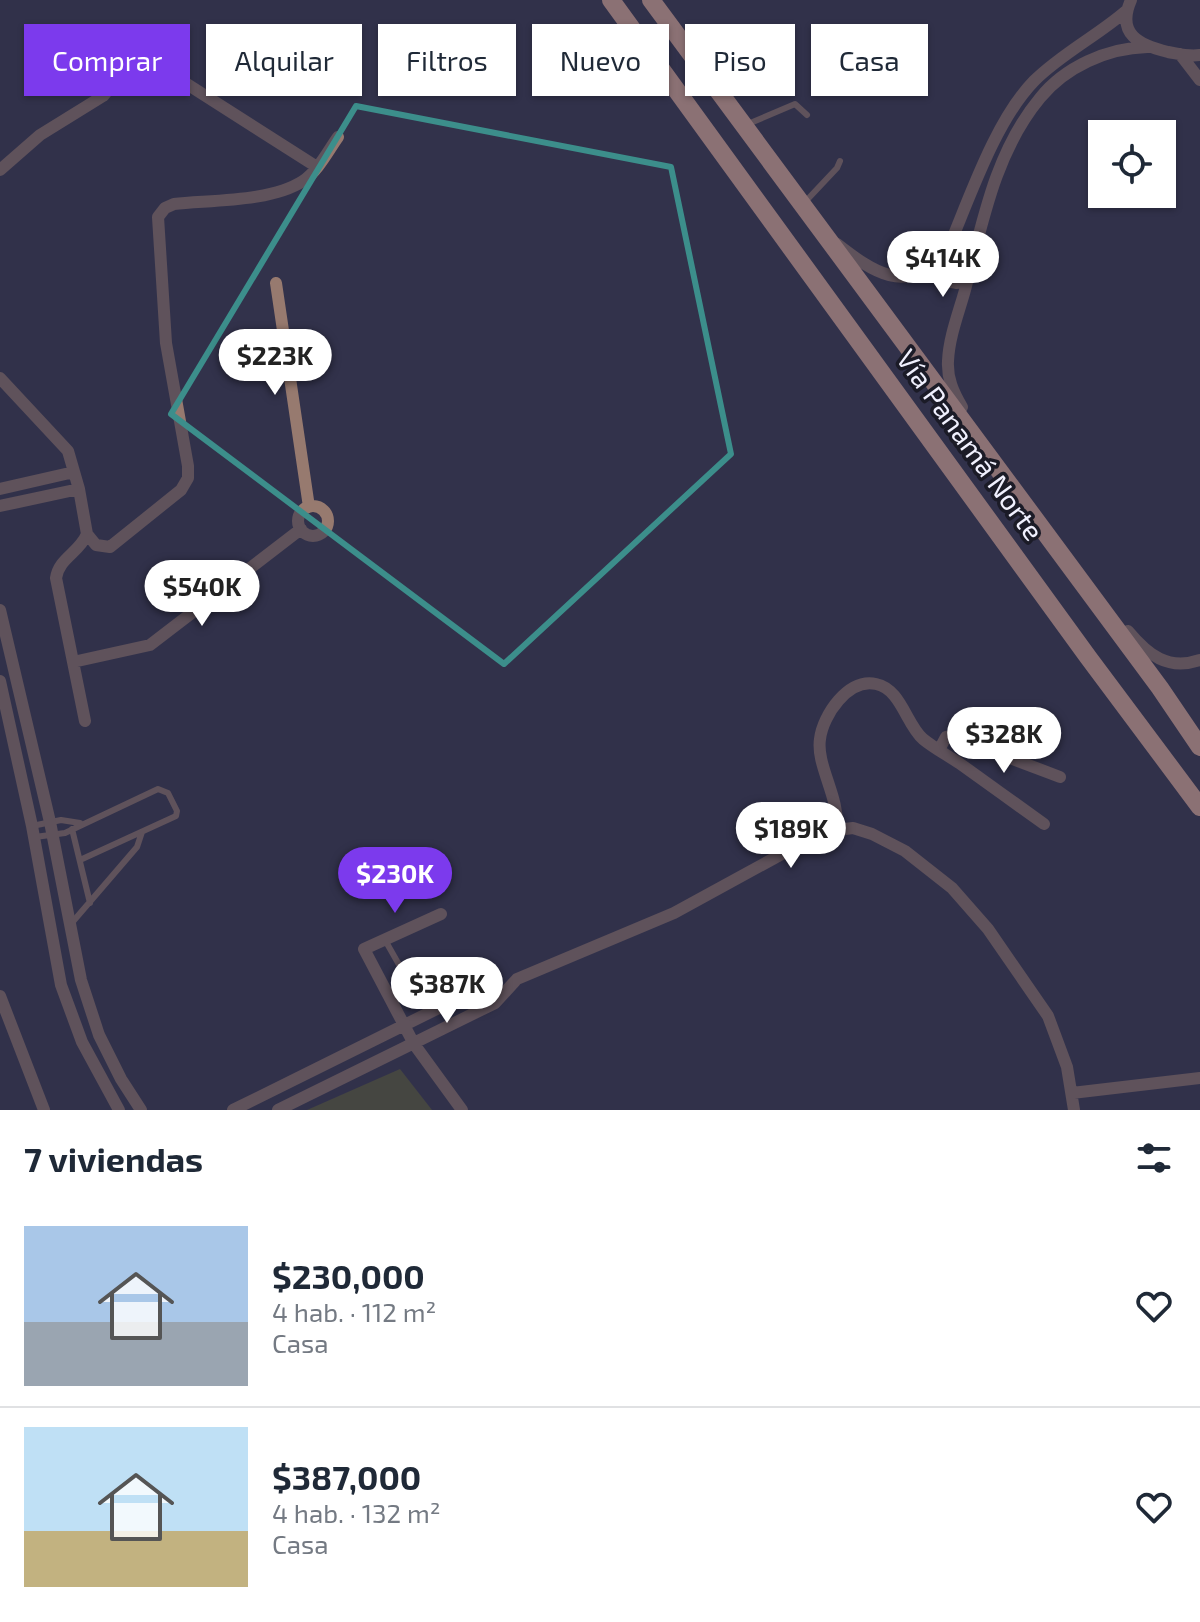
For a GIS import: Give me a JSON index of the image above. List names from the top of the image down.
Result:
{
  "streets": {
    "main road": ["Vía Panamá Norte"]
  },
  "page": {
    "chip": [
      "Comprar",
      "Alquilar",
      "Filtros",
      "Nuevo",
      "Piso",
      "Casa"
    ],
    "price": [
      "$414K",
      "$223K",
      "$540K",
      "$328K",
      "$189K",
      "$230K",
      "$387K"
    ],
    "heading": "7 viviendas",
    "list": [
      {
        "name": "$230,000",
        "note": "4 hab. · 112 m² · Casa"
      },
      {
        "name": "$387,000",
        "note": "4 hab. · 132 m² · Casa"
      }
    ]
  }
}
